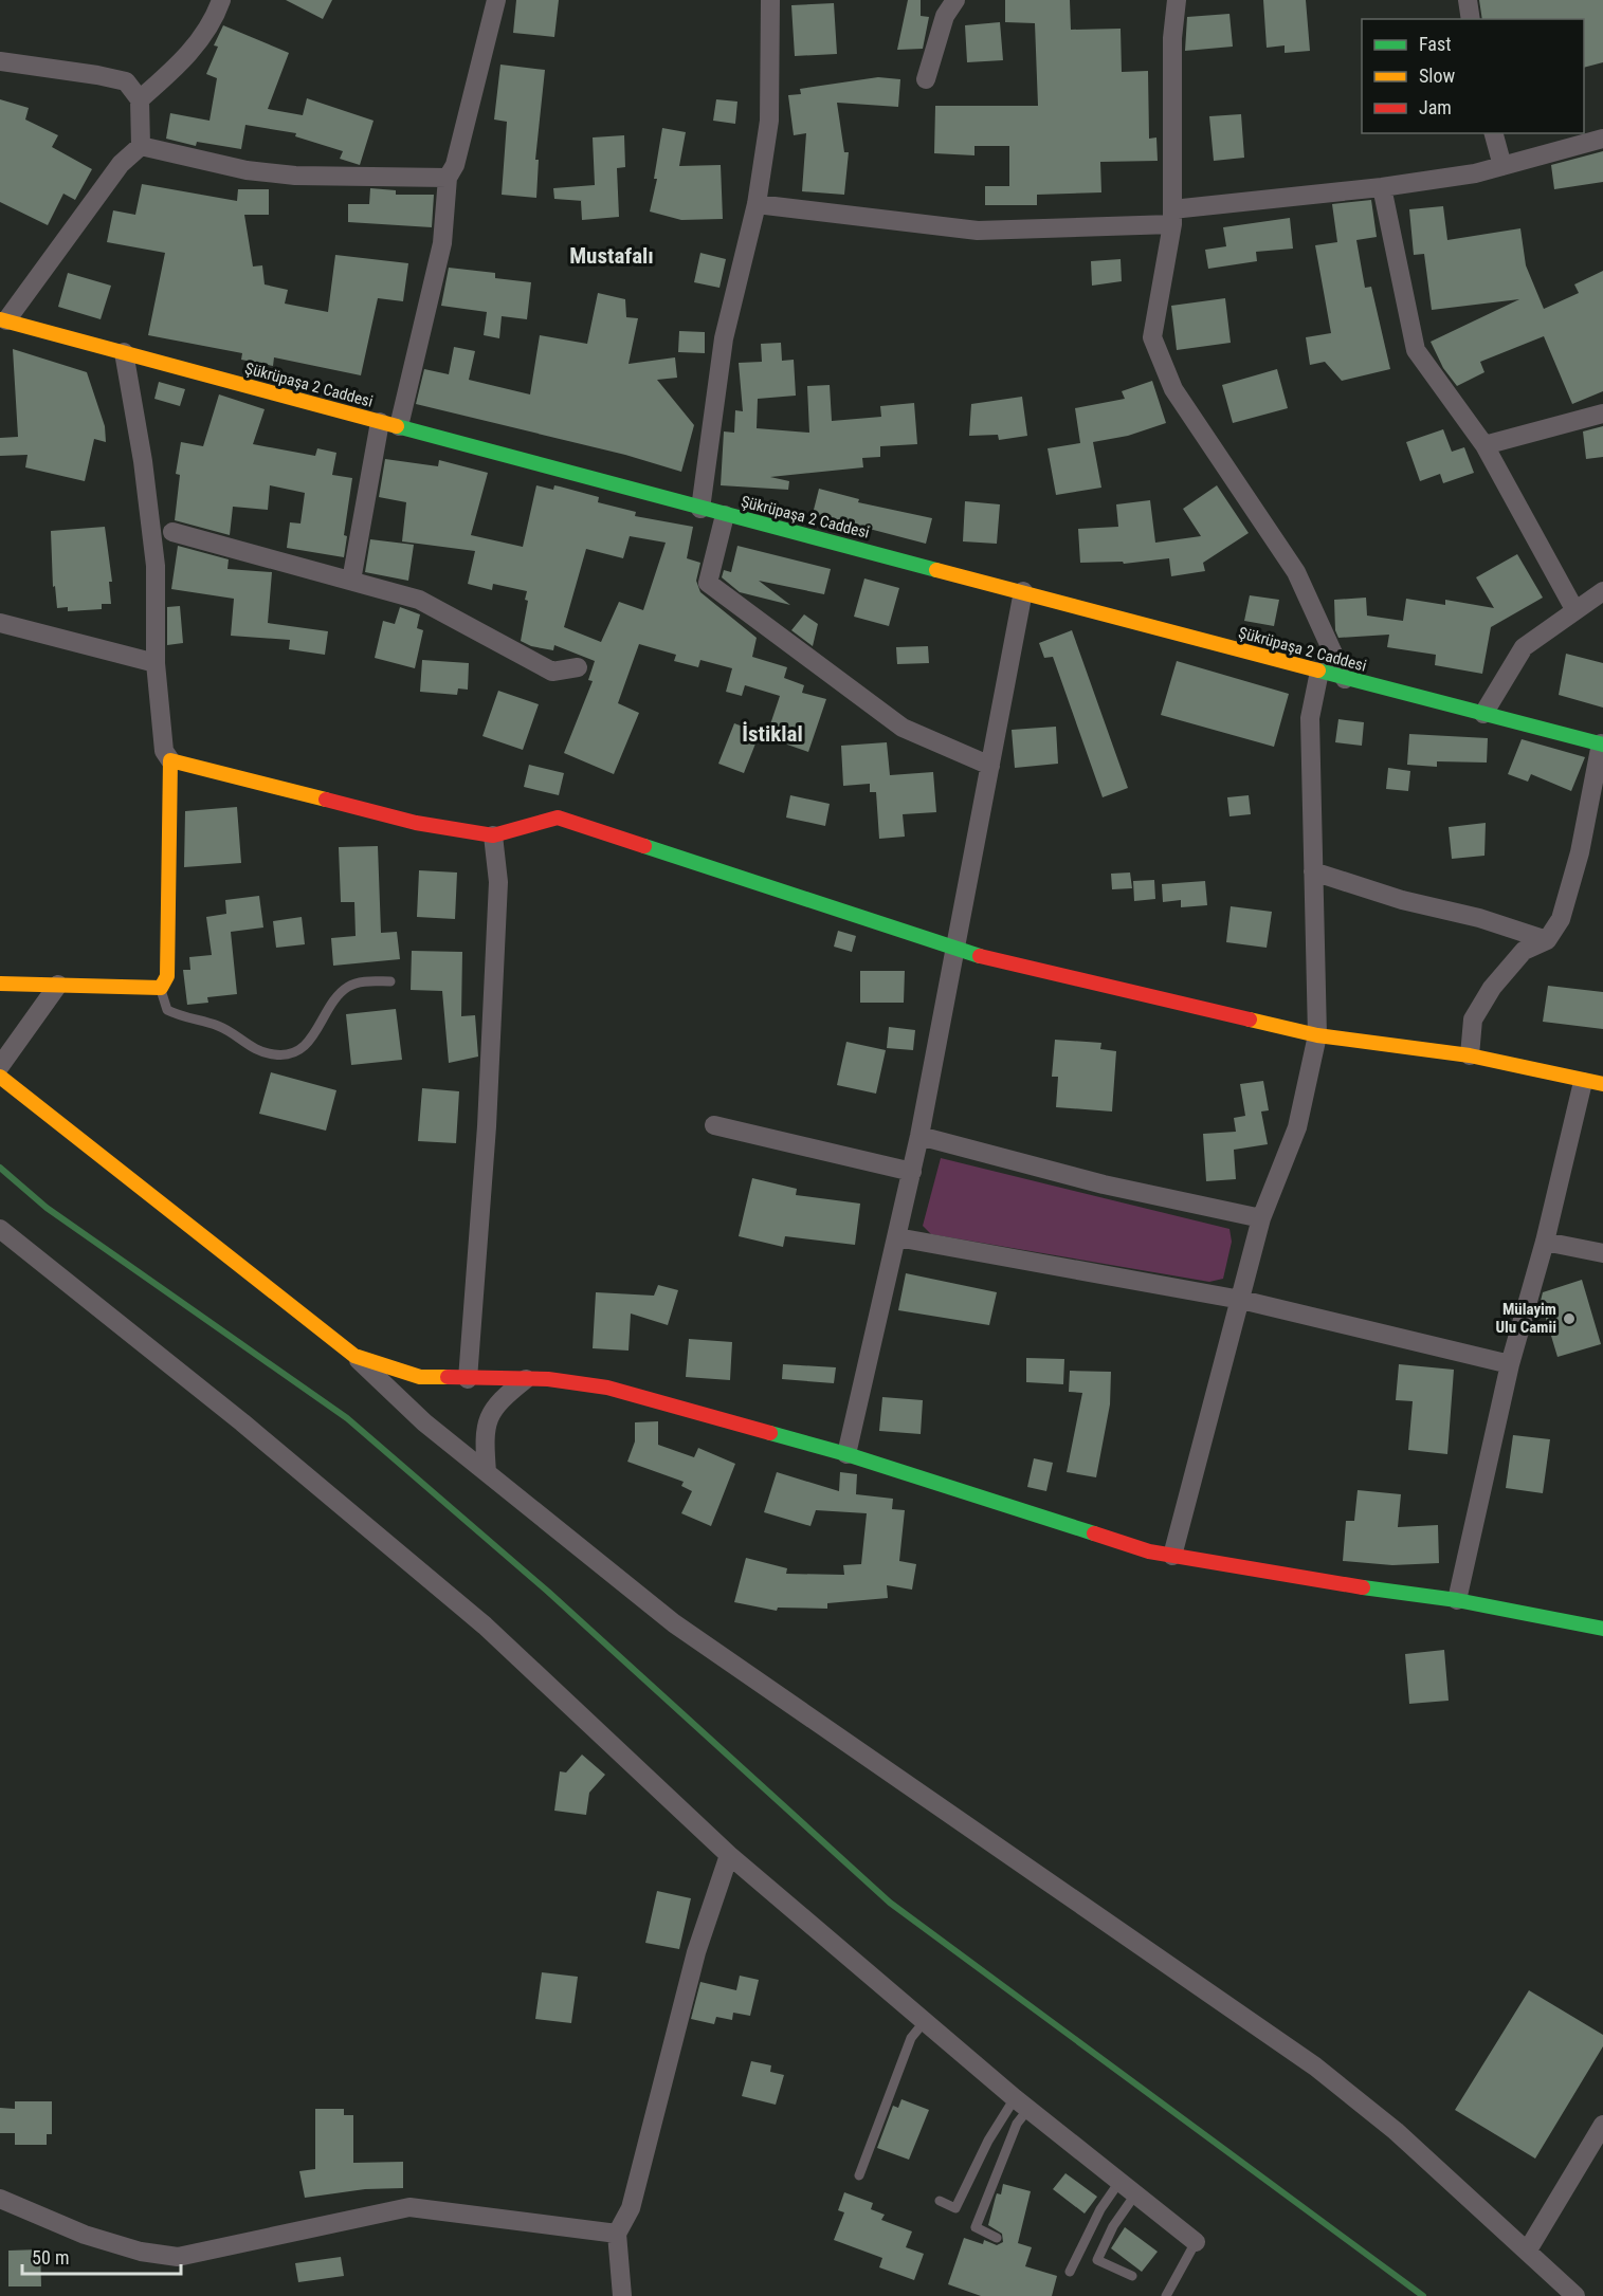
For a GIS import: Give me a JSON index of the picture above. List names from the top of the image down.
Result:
{
  "streets": {
    "street": ["Şükrüpaşa 2 Caddesi"]
  },
  "districts": ["Mustafalı", "İstiklal"],
  "places": ["Mülayim Ulu Camii"],
  "legend": ["Fast", "Slow", "Jam"],
  "scale_bar": "50 m"
}
